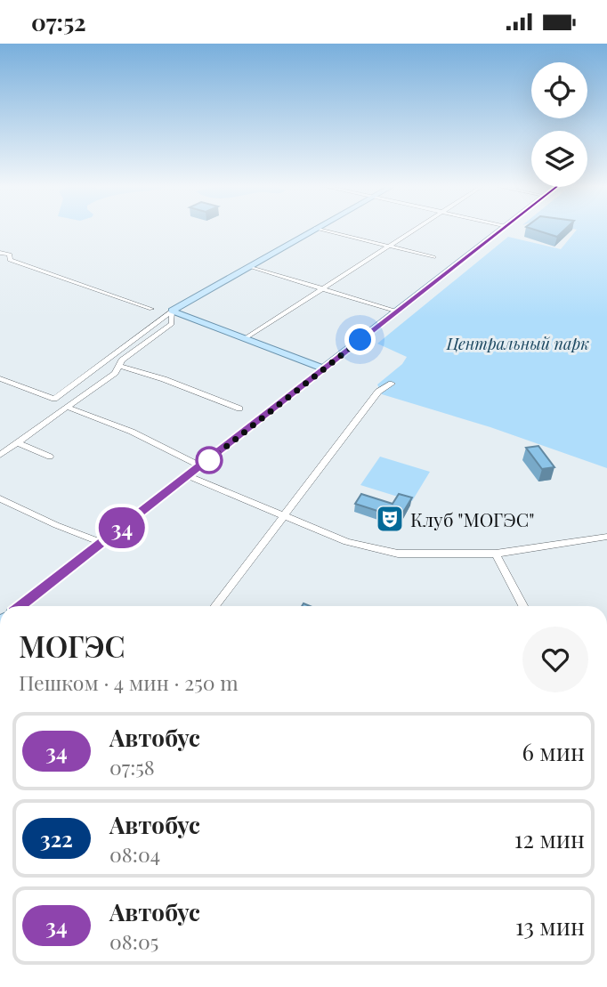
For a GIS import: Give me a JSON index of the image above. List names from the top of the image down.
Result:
{
  "parks": ["Центральный парк"],
  "places": {
    "theatre": ["Клуб \"МОГЭС\""]
  },
  "lines": ["bus line 34"],
  "page": {
    "status": "07:52",
    "on_map": "34",
    "heading": ["МОГЭС", "Пешком · 4 мин · 250 m"],
    "list": [
      {
        "mark": "34",
        "name": "Автобус",
        "note": "07:58",
        "value": "6 мин"
      },
      {
        "mark": "322",
        "name": "Автобус",
        "note": "08:04",
        "value": "12 мин"
      },
      {
        "mark": "34",
        "name": "Автобус",
        "note": "08:05",
        "value": "13 мин"
      }
    ]
  }
}
